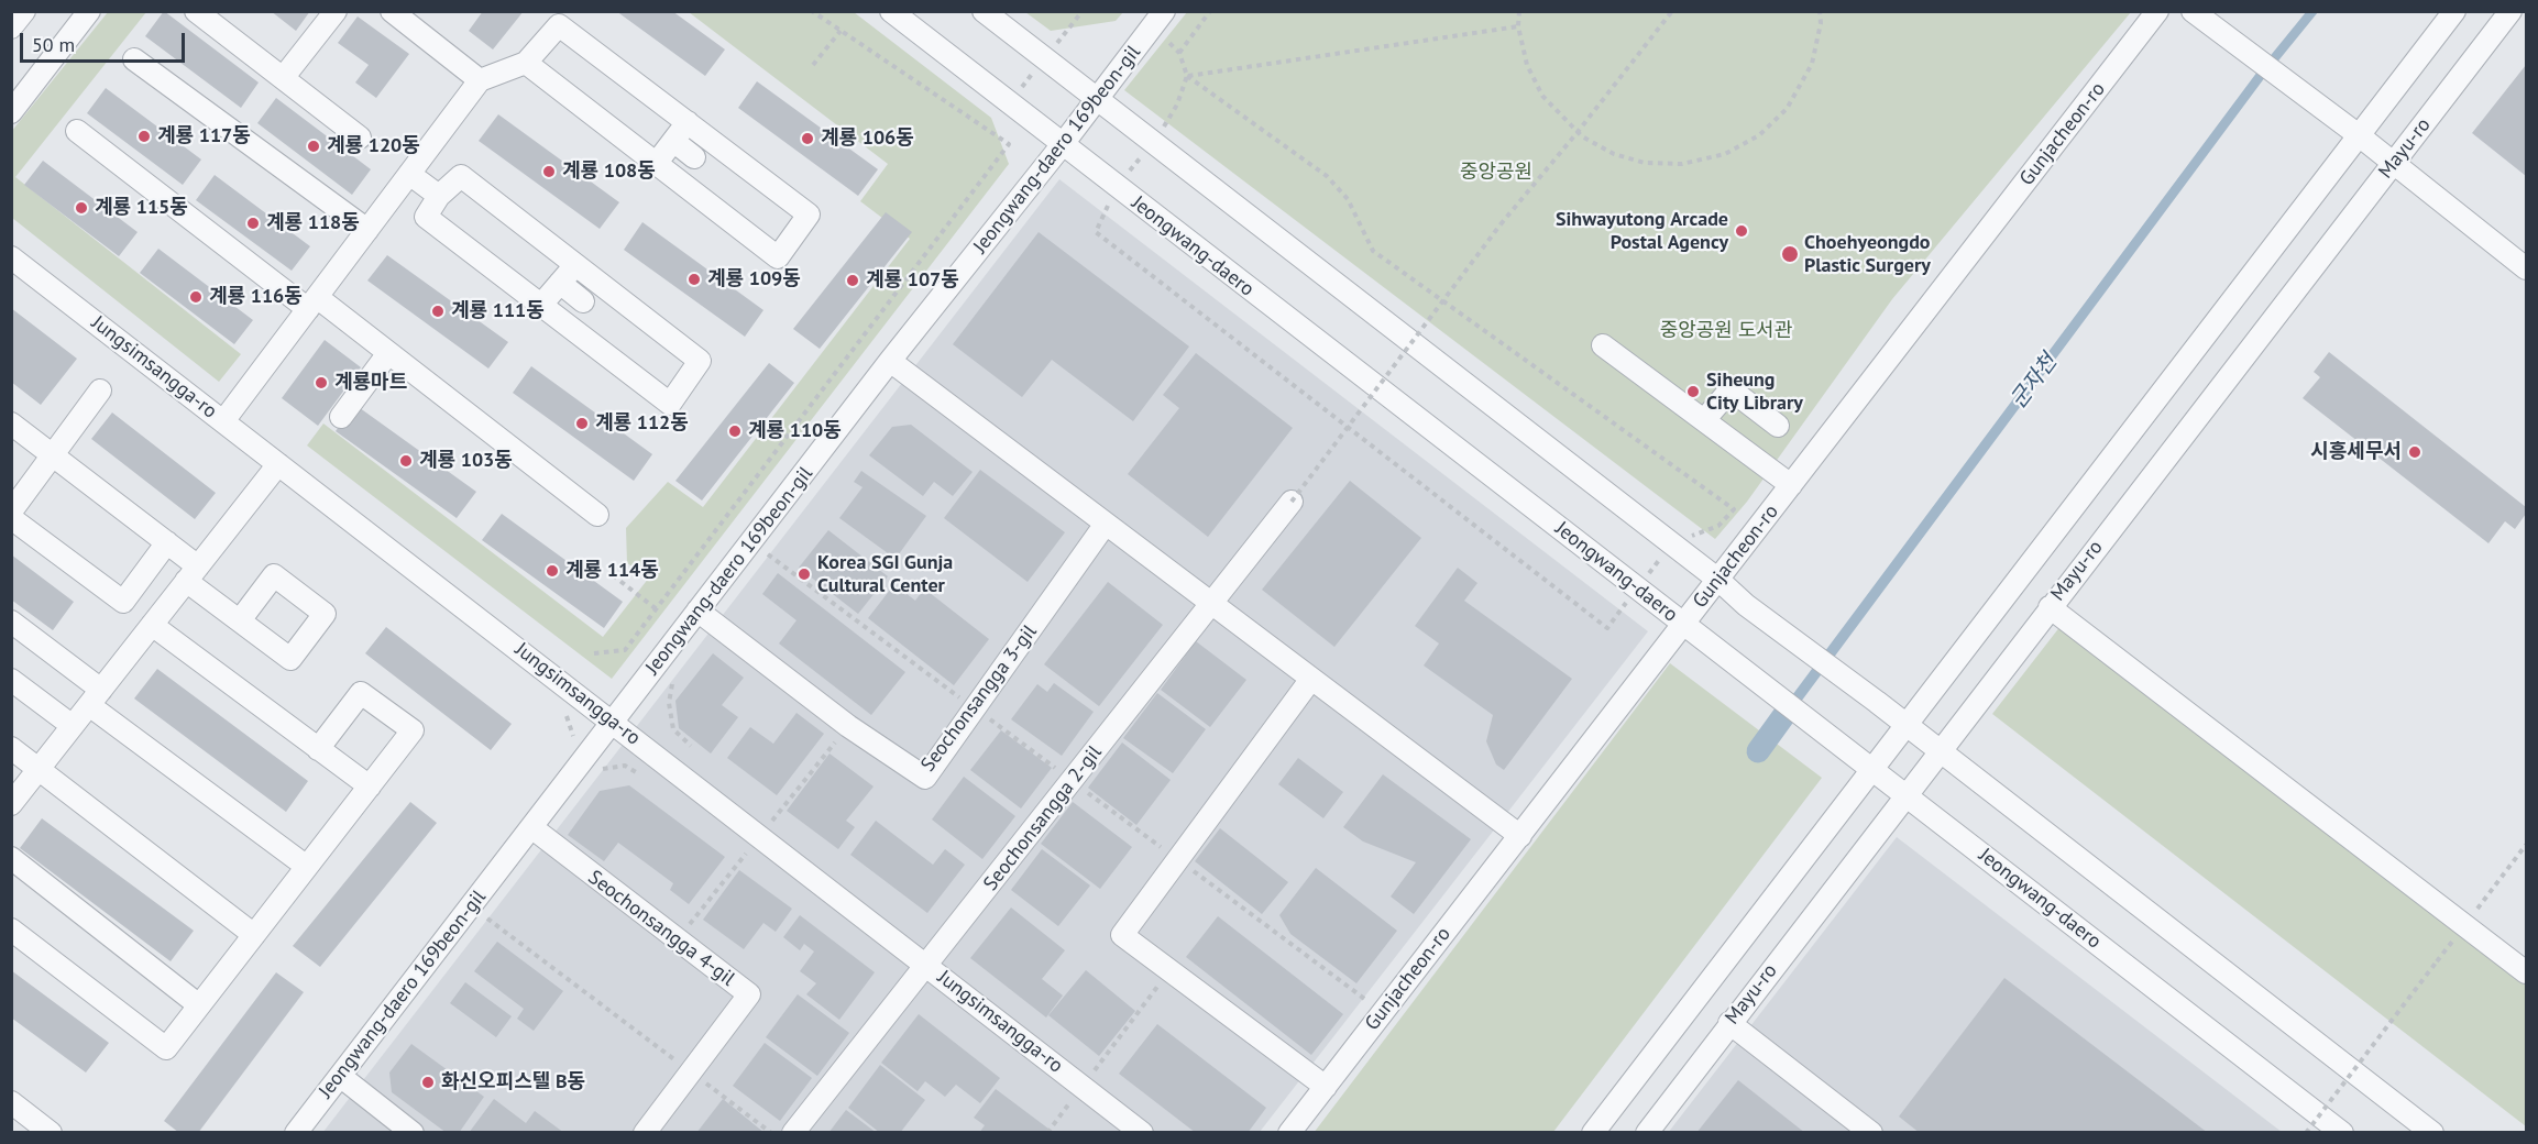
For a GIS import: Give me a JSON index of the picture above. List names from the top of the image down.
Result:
{
  "streets": {
    "street": [
      "Gunjacheon-ro",
      "Mayu-ro",
      "Jeongwang-daero 169beon-gil",
      "Jeongwang-daero",
      "Jungsimsangga-ro",
      "Seochonsangga 3-gil",
      "Seochonsangga 2-gil",
      "Seochonsangga 4-gil"
    ]
  },
  "crossings": [
    ["Gunjacheon-ro", "Jeongwang-daero"],
    ["Mayu-ro", "Jeongwang-daero"],
    ["Jeongwang-daero 169beon-gil", "Jeongwang-daero"],
    ["Jeongwang-daero 169beon-gil", "Jungsimsangga-ro"],
    ["Jeongwang-daero 169beon-gil", "Seochonsangga 3-gil"],
    ["Jeongwang-daero 169beon-gil", "Seochonsangga 4-gil"],
    ["Jungsimsangga-ro", "Seochonsangga 2-gil"]
  ],
  "water": ["군자천"],
  "parks": ["중앙공원", "중앙공원 도서관"],
  "places": [
    "계룡 117동",
    "계룡 106동",
    "계룡 120동",
    "계룡 108동",
    "계룡 115동",
    "계룡 118동",
    "Sihwayutong Arcade Postal Agency",
    "Choehyeongdo Plastic Surgery",
    "계룡 109동",
    "계룡 107동",
    "계룡 116동",
    "계룡 111동",
    "계룡마트",
    "Siheung City Library",
    "계룡 112동",
    "계룡 110동",
    "시흥세무서",
    "계룡 103동",
    "계룡 114동",
    "Korea SGI Gunja Cultural Center",
    "화신오피스텔 B동"
  ],
  "scale_bar": "50 m"
}
